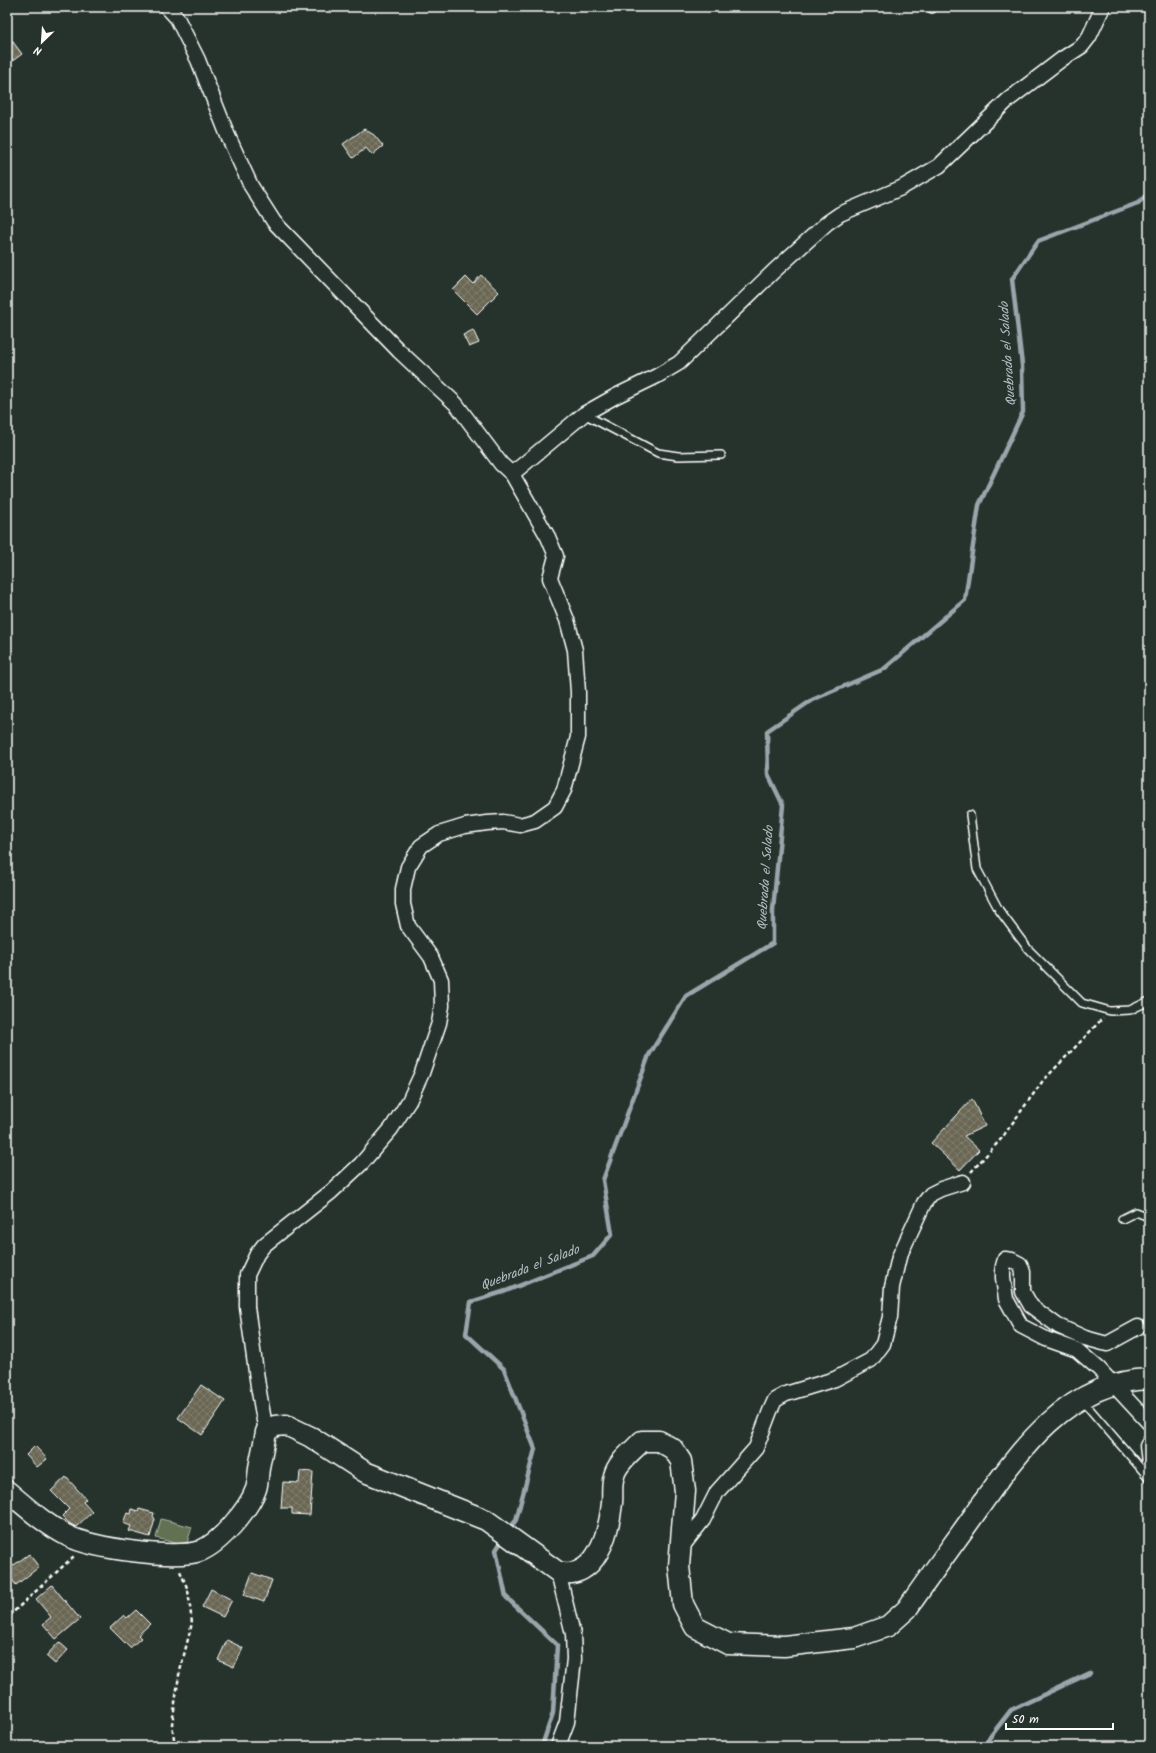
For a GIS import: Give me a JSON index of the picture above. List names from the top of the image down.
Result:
{
  "water": ["Quebrada el Salado"],
  "scale_bar": "50 m",
  "north": "bottom left"
}
